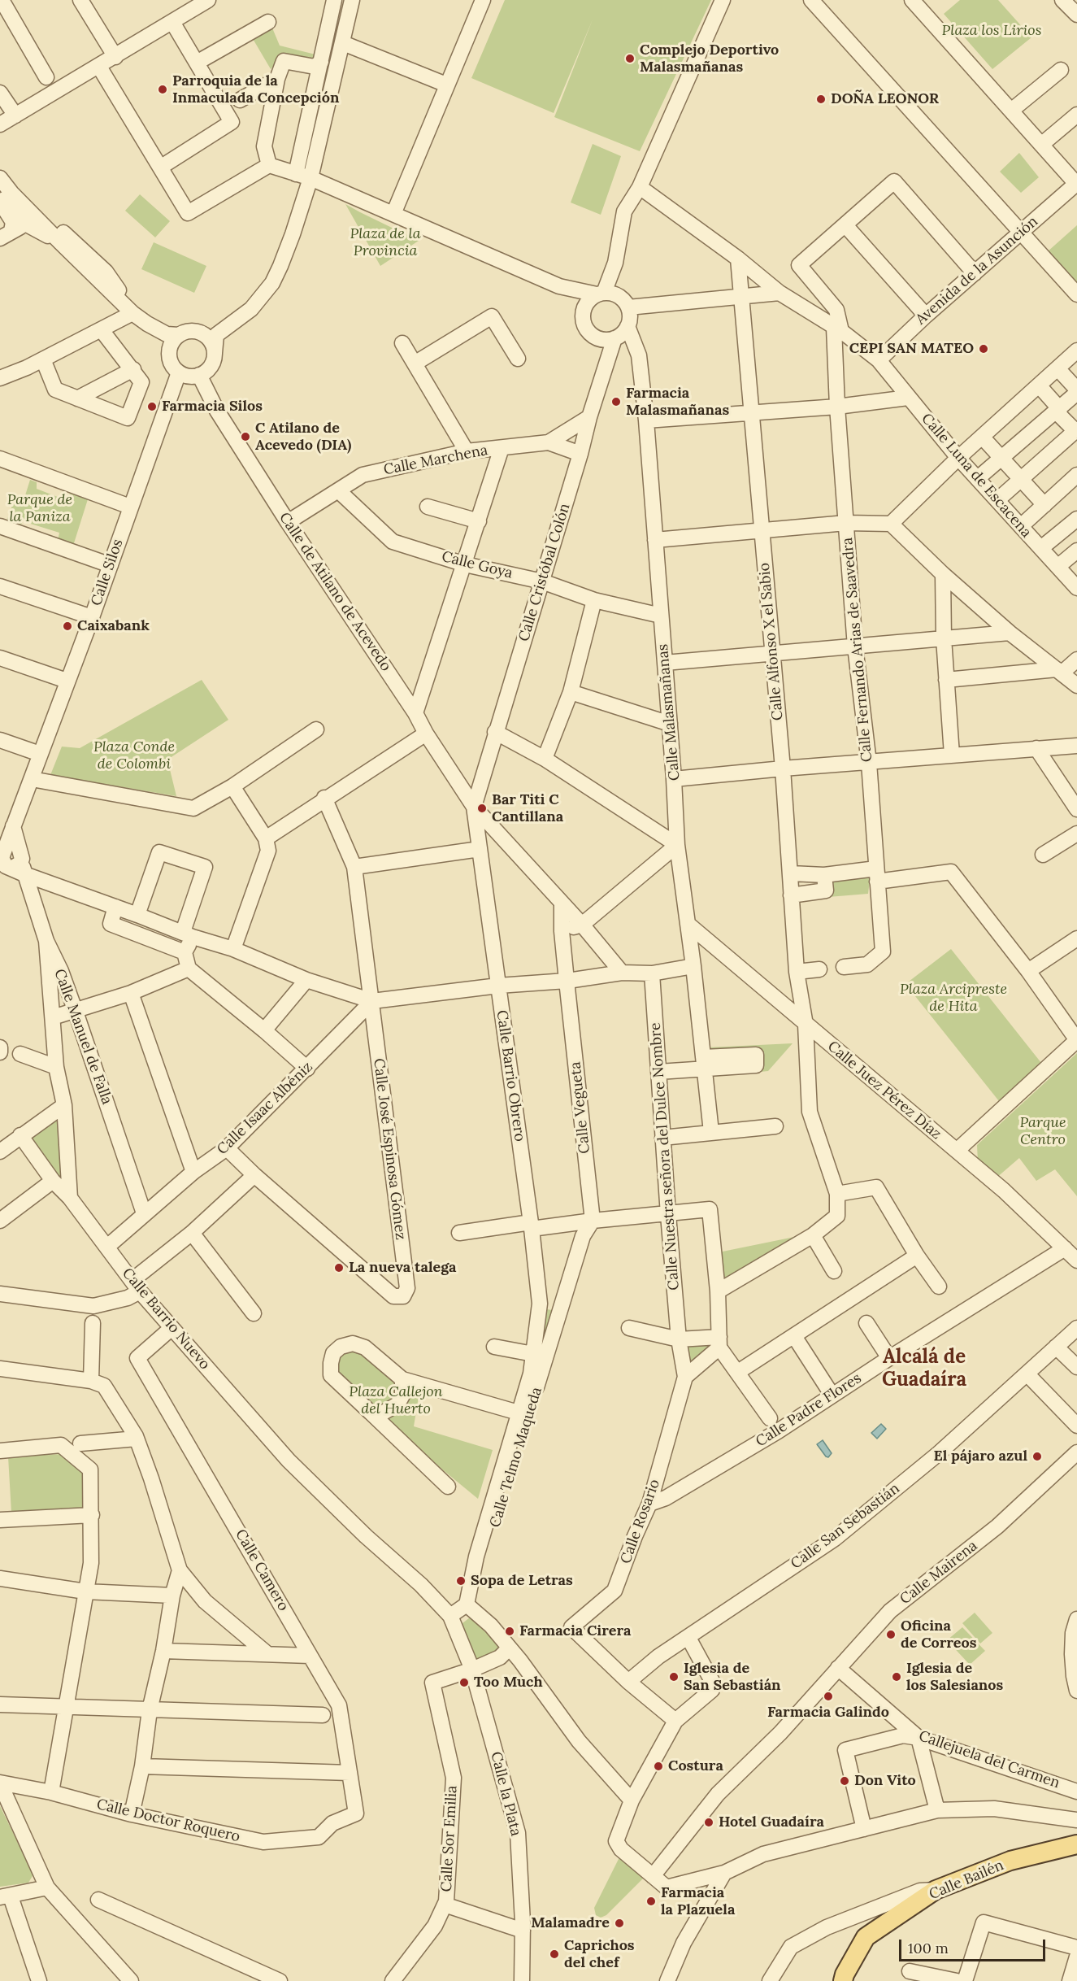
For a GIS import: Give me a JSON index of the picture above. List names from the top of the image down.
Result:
{
  "streets": {
    "main road": ["Calle Bailén"],
    "street": [
      "Avenida de la Asunción",
      "Calle Marchena",
      "Calle Luna de Escacena",
      "Calle Goya",
      "Calle Silos",
      "Calle Cristóbal Colón",
      "Calle de Atilano de Acevedo",
      "Calle Alfonso X el Sabio",
      "Calle Fernando Arias de Saavedra",
      "Calle Malasmañanas",
      "Calle Manuel de Falla",
      "Calle Barrio Obrero",
      "Calle Juez Pérez Díaz",
      "Calle Vegueta",
      "Calle Isaac Albéniz",
      "Calle José Espinosa Gómez",
      "Calle Nuestra señora del Dulce Nombre",
      "Calle Barrio Nuevo",
      "Calle Padre Flores",
      "Calle Telmo Maqueda",
      "Calle Rosario",
      "Calle San Sebastián",
      "Calle Camero",
      "Calle Mairena",
      "Callejuela del Carmen",
      "Calle la Plata",
      "Calle Doctor Roquero",
      "Calle Sor Emilia"
    ]
  },
  "crossings": [
    ["Avenida de la Asunción", "Calle Luna de Escacena"],
    ["Calle Marchena", "Calle Goya"],
    ["Calle Marchena", "Calle Cristóbal Colón"],
    ["Calle Marchena", "Calle de Atilano de Acevedo"],
    ["Calle Luna de Escacena", "Calle Alfonso X el Sabio"],
    ["Calle Luna de Escacena", "Calle Fernando Arias de Saavedra"],
    ["Calle Goya", "Calle Cristóbal Colón"],
    ["Calle Goya", "Calle Malasmañanas"],
    ["Calle Silos", "Calle de Atilano de Acevedo"],
    ["Calle Silos", "Calle Manuel de Falla"],
    ["Calle Cristóbal Colón", "Calle de Atilano de Acevedo"],
    ["Calle Cristóbal Colón", "Calle Malasmañanas"],
    ["Calle Cristóbal Colón", "Calle Barrio Obrero"],
    ["Calle de Atilano de Acevedo", "Calle Barrio Obrero"],
    ["Calle de Atilano de Acevedo", "Calle Vegueta"],
    ["Calle Alfonso X el Sabio", "Calle Juez Pérez Díaz"],
    ["Calle Malasmañanas", "Calle Juez Pérez Díaz"],
    ["Calle Manuel de Falla", "Calle Isaac Albéniz"],
    ["Calle Barrio Obrero", "Calle Telmo Maqueda"],
    ["Calle Juez Pérez Díaz", "Calle Padre Flores"],
    ["Calle Isaac Albéniz", "Calle José Espinosa Gómez"],
    ["Calle Isaac Albéniz", "Calle Barrio Nuevo"],
    ["Calle Nuestra señora del Dulce Nombre", "Calle Rosario"],
    ["Calle Barrio Nuevo", "Calle Camero"],
    ["Calle Barrio Nuevo", "Calle la Plata"],
    ["Calle Padre Flores", "Calle Rosario"],
    ["Calle Rosario", "Calle San Sebastián"],
    ["Calle Camero", "Calle Doctor Roquero"],
    ["Calle Mairena", "Callejuela del Carmen"],
    ["Calle la Plata", "Calle Sor Emilia"]
  ],
  "districts": ["Alcalá de Guadaíra"],
  "parks": [
    "Plaza los Lirios",
    "Plaza de la Provincia",
    "Parque de la Paniza",
    "Plaza Conde de Colombi",
    "Plaza Arcipreste de Hita",
    "Parque Centro",
    "Plaza Callejon del Huerto"
  ],
  "places": [
    "Complejo Deportivo Malasmañanas",
    "Parroquia de la Inmaculada Concepción",
    "DOÑA LEONOR",
    "CEPI SAN MATEO",
    "Farmacia Malasmañanas",
    "Farmacia Silos",
    "C Atilano de Acevedo (DIA)",
    "Caixabank",
    "Bar Titi C Cantillana",
    "La nueva talega",
    "El pájaro azul",
    "Sopa de Letras",
    "Farmacia Cirera",
    "Oficina de Correos",
    "Iglesia de San Sebastián",
    "Iglesia de los Salesianos",
    "Too Much",
    "Farmacia Galindo",
    "Costura",
    "Don Vito",
    "Hotel Guadaíra",
    "Farmacia la Plazuela",
    "Malamadre",
    "Caprichos del chef"
  ],
  "scale_bar": "100 m"
}
